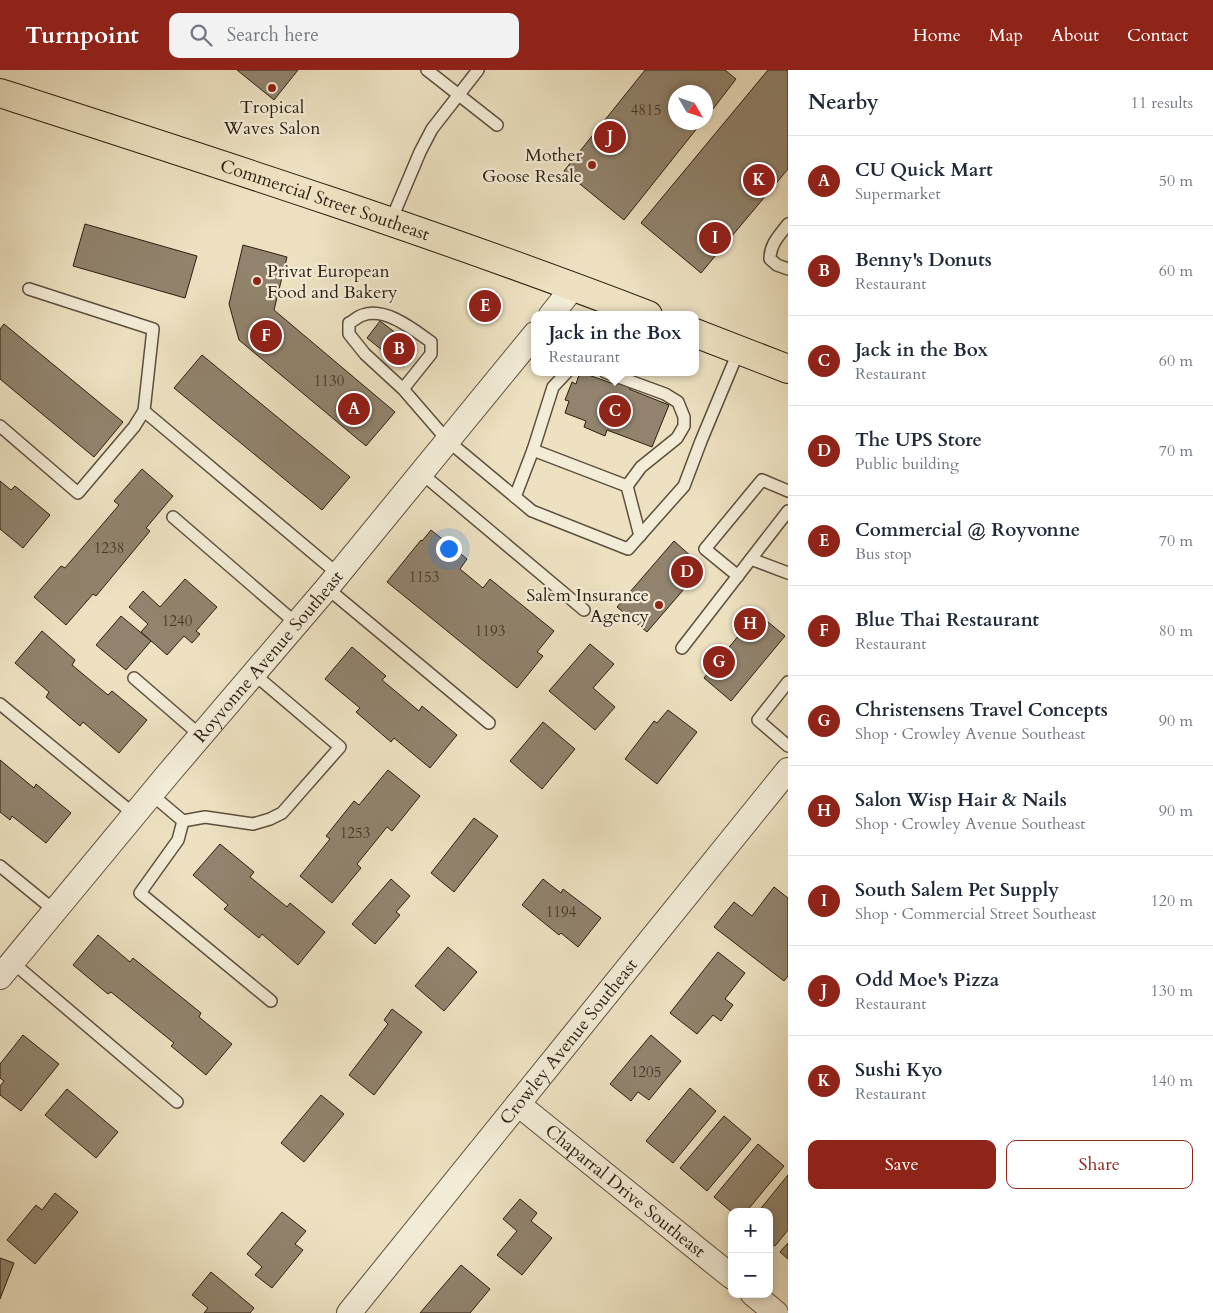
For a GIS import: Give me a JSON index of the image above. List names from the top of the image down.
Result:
{
  "streets": {
    "main road": ["Commercial Street Southeast"],
    "street": ["Royvonne Avenue Southeast", "Crowley Avenue Southeast", "Chaparral Drive Southeast"]
  },
  "crossings": [
    ["Crowley Avenue Southeast", "Chaparral Drive Southeast"]
  ],
  "places": [
    "Tropical Waves Salon",
    "Mother Goose Resale",
    "Privat European Food and Bakery",
    "Salem Insurance Agency"
  ],
  "house_numbers": [
    "4815",
    "1130",
    "1238",
    "1153",
    "1240",
    "1193",
    "1253",
    "1194",
    "1205"
  ],
  "north": "bottom right",
  "page": {
    "header": "Turnpoint",
    "search": "Search here",
    "nav": [
      "Home",
      "Map",
      "About",
      "Contact"
    ],
    "heading": ["Nearby", "11 results"],
    "pins": [
      "J",
      "K",
      "I",
      "E",
      "F",
      "B",
      "A",
      "C",
      "D",
      "H",
      "G"
    ],
    "list": [
      {
        "mark": "A",
        "name": "CU Quick Mart",
        "note": "Supermarket",
        "value": "50 m"
      },
      {
        "mark": "B",
        "name": "Benny's Donuts",
        "note": "Restaurant",
        "value": "60 m"
      },
      {
        "mark": "C",
        "name": "Jack in the Box",
        "note": "Restaurant",
        "value": "60 m"
      },
      {
        "mark": "D",
        "name": "The UPS Store",
        "note": "Public building",
        "value": "70 m"
      },
      {
        "mark": "E",
        "name": "Commercial @ Royvonne",
        "note": "Bus stop",
        "value": "70 m"
      },
      {
        "mark": "F",
        "name": "Blue Thai Restaurant",
        "note": "Restaurant",
        "value": "80 m"
      },
      {
        "mark": "G",
        "name": "Christensens Travel Concepts",
        "note": "Shop · Crowley Avenue Southeast",
        "value": "90 m"
      },
      {
        "mark": "H",
        "name": "Salon Wisp Hair & Nails",
        "note": "Shop · Crowley Avenue Southeast",
        "value": "90 m"
      },
      {
        "mark": "I",
        "name": "South Salem Pet Supply",
        "note": "Shop · Commercial Street Southeast",
        "value": "120 m"
      },
      {
        "mark": "J",
        "name": "Odd Moe's Pizza",
        "note": "Restaurant",
        "value": "130 m"
      },
      {
        "mark": "K",
        "name": "Sushi Kyo",
        "note": "Restaurant",
        "value": "140 m"
      }
    ],
    "popup": ["Jack in the Box", "Restaurant"],
    "buttons": ["Save", "Share"],
    "map_buttons": ["+", "−"]
  }
}
